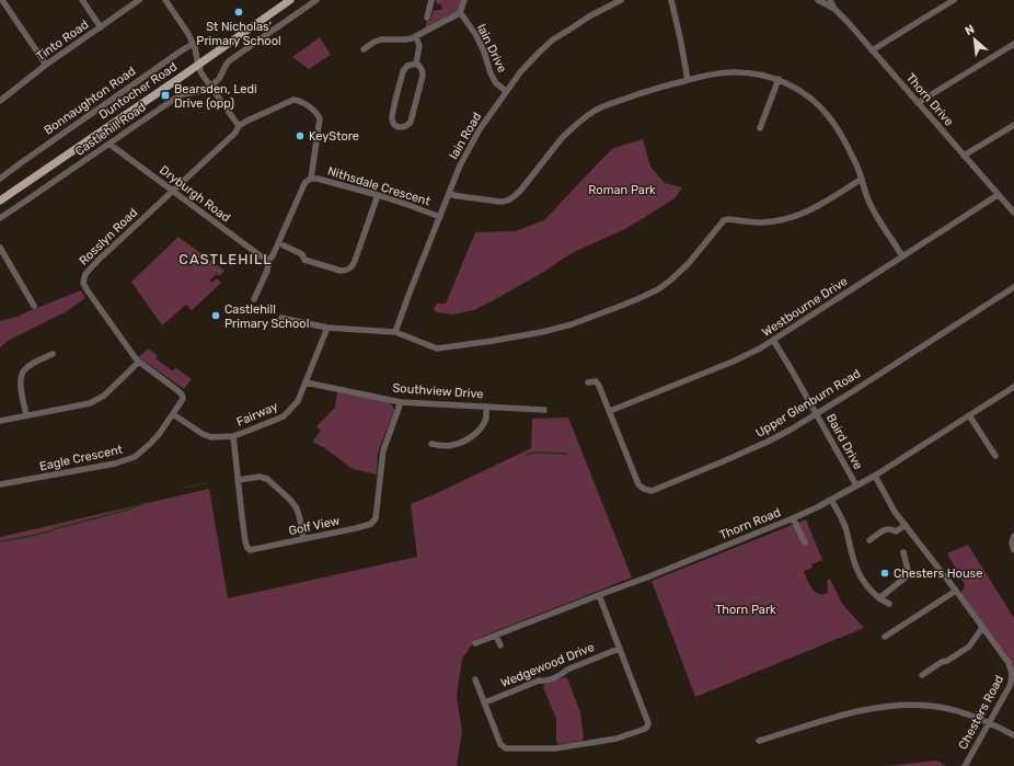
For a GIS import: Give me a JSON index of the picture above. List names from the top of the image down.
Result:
{
  "streets": {
    "main road": ["Duntocher Road"],
    "street": [
      "Tinto Road",
      "Iain Drive",
      "Thorn Drive",
      "Bonnaughton Road",
      "Castlehill Road",
      "Iain Road",
      "Nithsdale Crescent",
      "Dryburgh Road",
      "Rosslyn Road",
      "Westbourne Drive",
      "Southview Drive",
      "Upper Glenburn Road",
      "Fairway",
      "Baird Drive",
      "Eagle Crescent",
      "Thorn Road",
      "Golf View",
      "Wedgewood Drive",
      "Chesters Road"
    ]
  },
  "crossings": [
    ["Iain Drive", "Iain Road"],
    ["Thorn Drive", "Westbourne Drive"],
    ["Castlehill Road", "Dryburgh Road"],
    ["Iain Road", "Nithsdale Crescent"],
    ["Dryburgh Road", "Rosslyn Road"],
    ["Rosslyn Road", "Eagle Crescent"],
    ["Westbourne Drive", "Upper Glenburn Road"],
    ["Westbourne Drive", "Baird Drive"],
    ["Southview Drive", "Fairway"],
    ["Southview Drive", "Golf View"],
    ["Upper Glenburn Road", "Baird Drive"],
    ["Fairway", "Eagle Crescent"],
    ["Fairway", "Golf View"],
    ["Baird Drive", "Thorn Road"],
    ["Thorn Road", "Chesters Road"]
  ],
  "districts": ["CASTLEHILL"],
  "parks": ["Roman Park", "Thorn Park"],
  "places": {
    "other": [
      "St Nicholas' Primary School",
      "KeyStore",
      "Castlehill Primary School",
      "Chesters House"
    ],
    "transit": ["Bearsden, Ledi Drive (opp)"]
  },
  "north": "top left"
}
